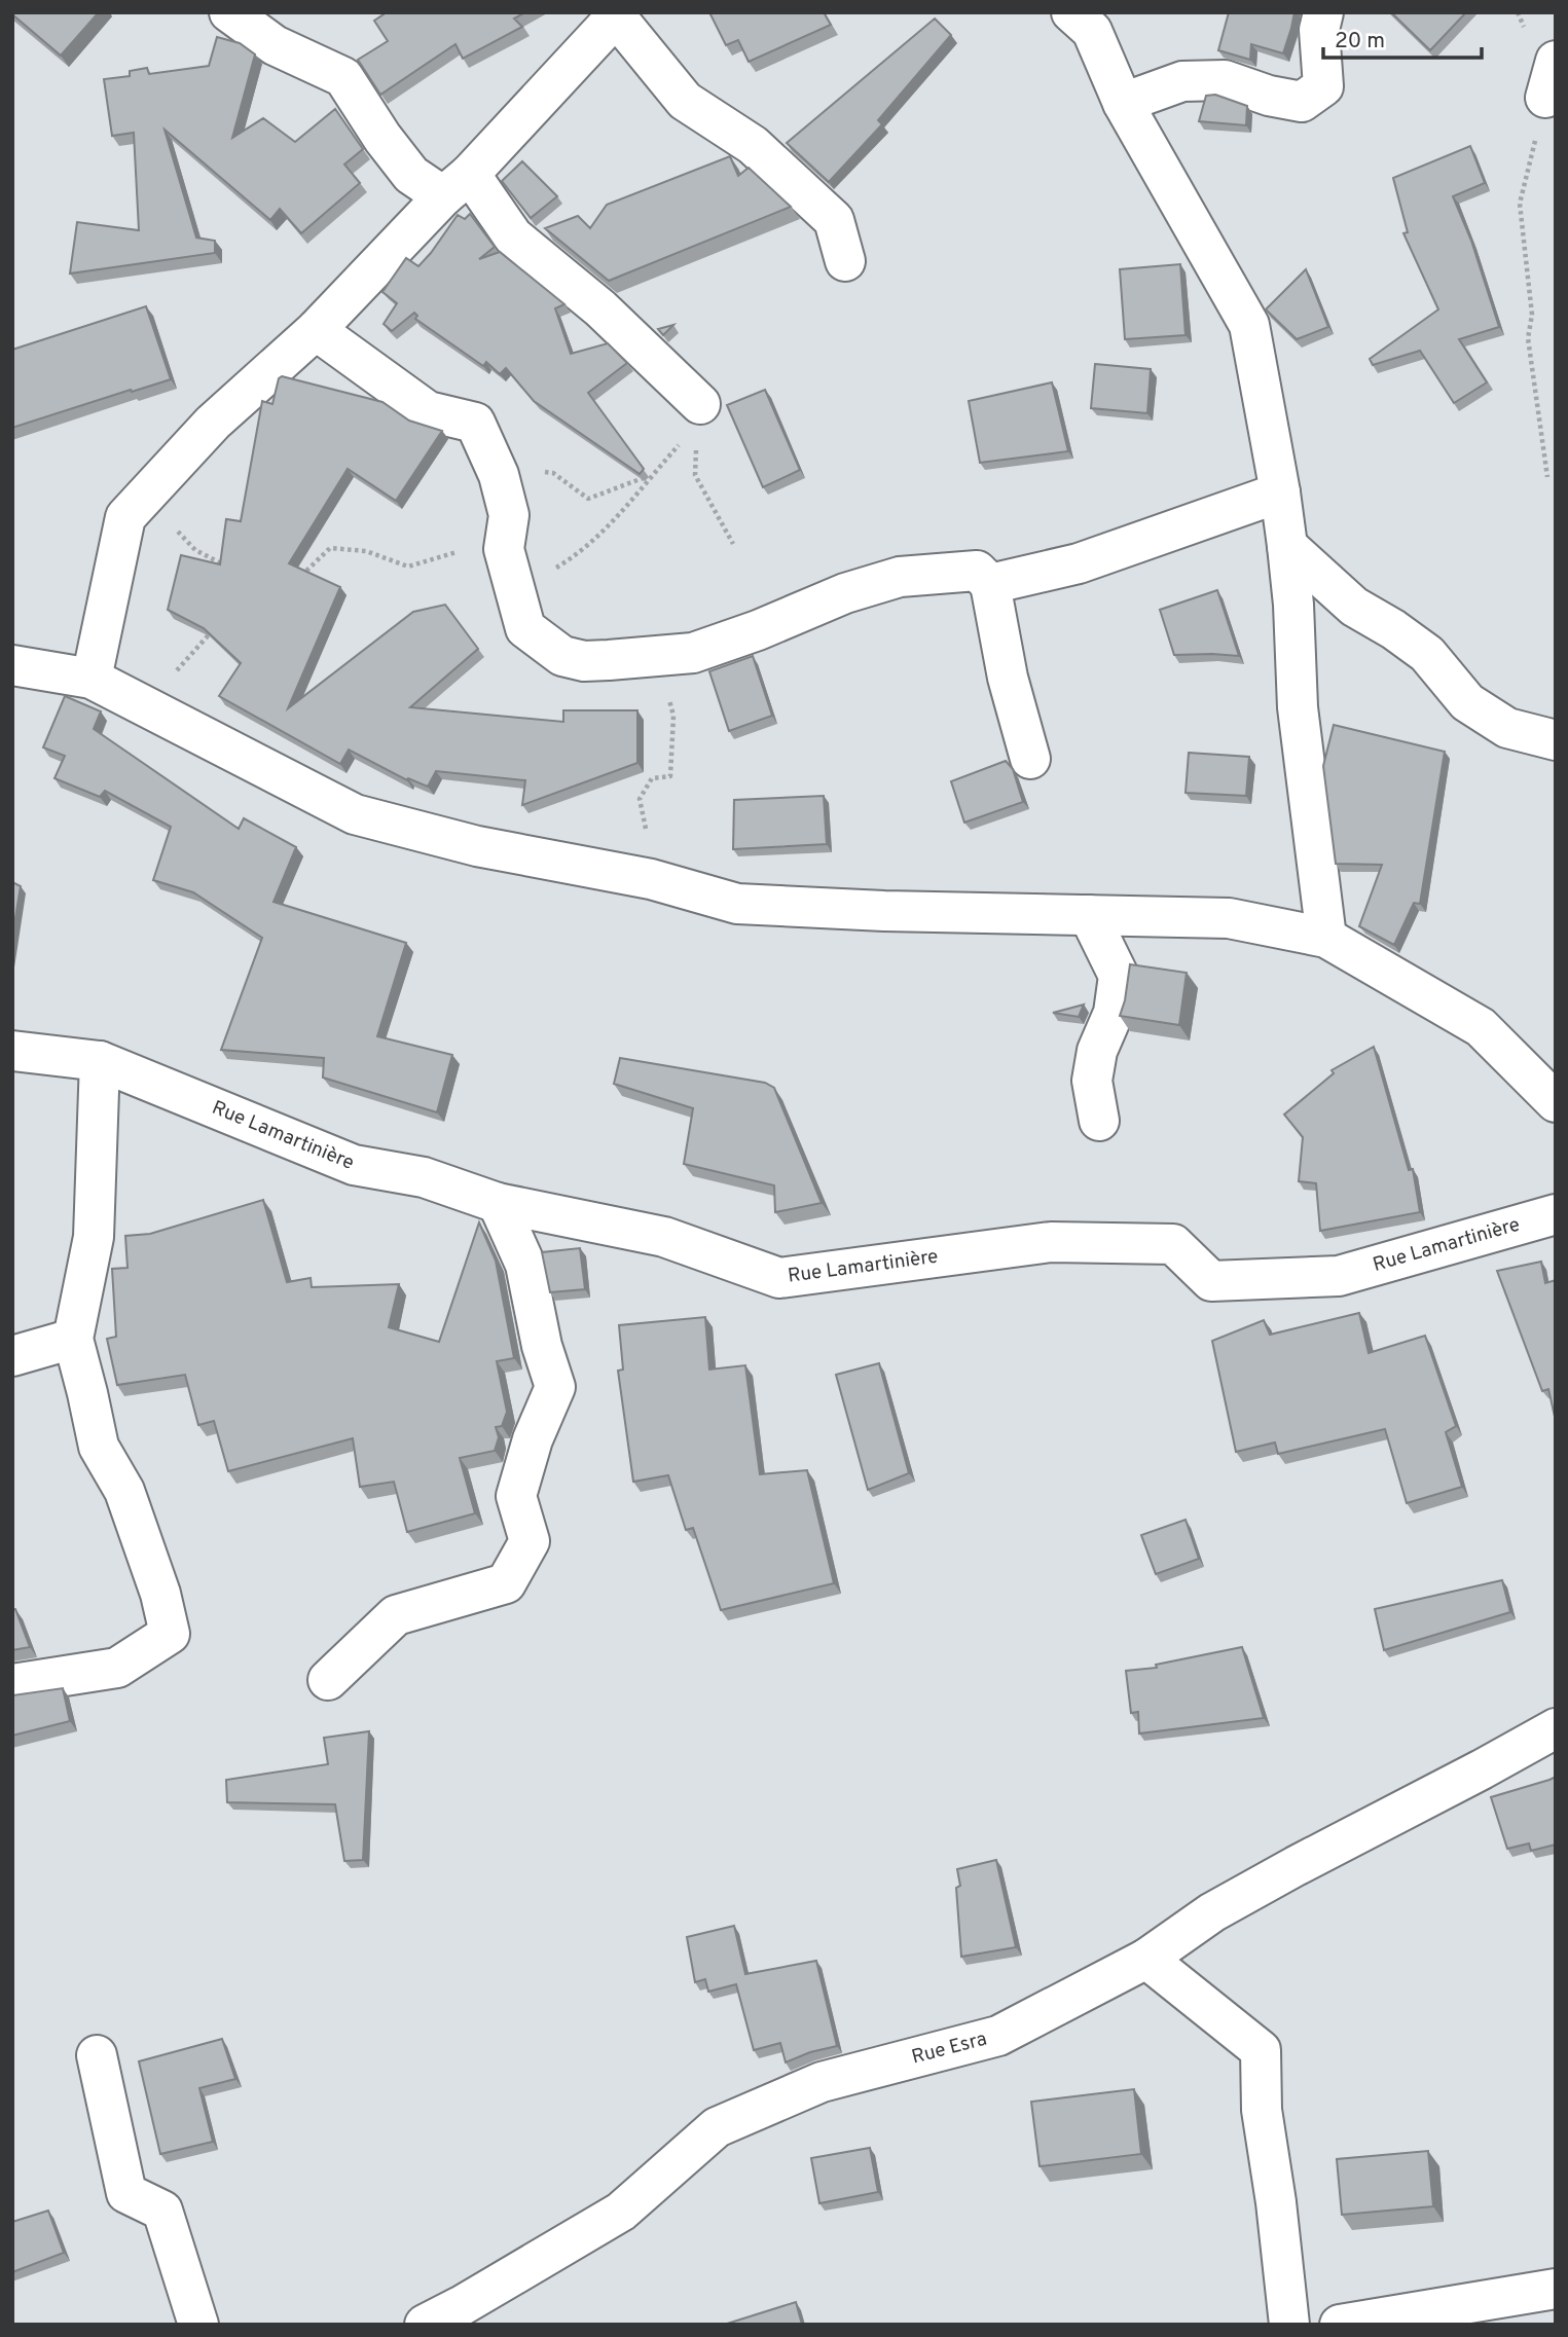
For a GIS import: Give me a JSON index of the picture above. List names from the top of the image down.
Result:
{
  "streets": {
    "street": ["Rue Lamartinière", "Rue Esra"]
  },
  "scale_bar": "20 m"
}
